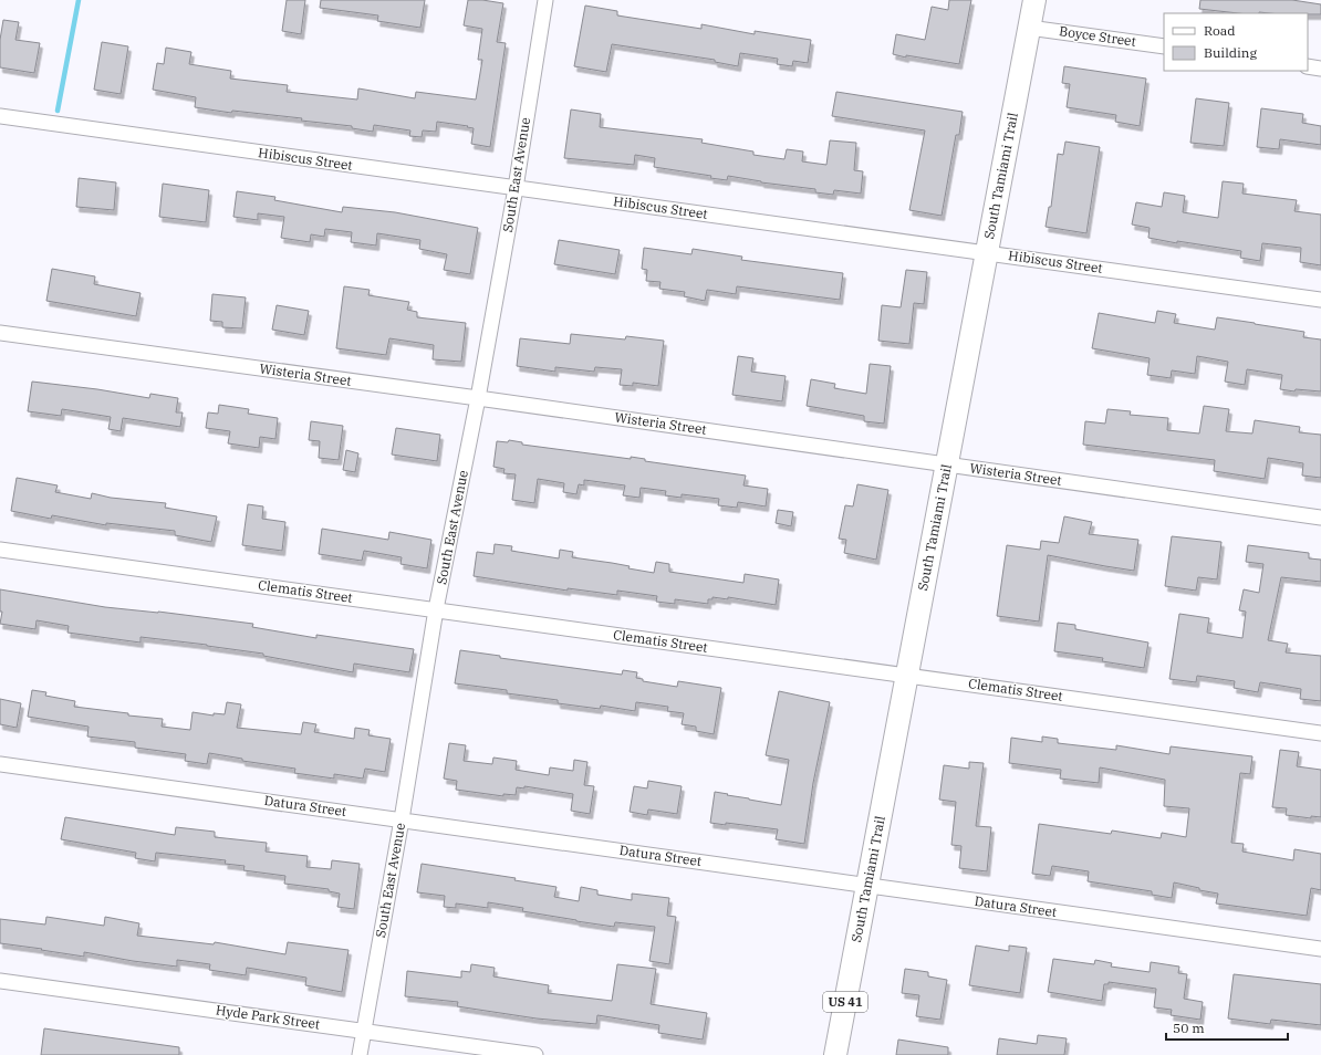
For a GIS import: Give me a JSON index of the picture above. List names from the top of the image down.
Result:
{
  "streets": {
    "main road": ["South Tamiami Trail", "US 41"],
    "street": [
      "Boyce Street",
      "Hibiscus Street",
      "South East Avenue",
      "Wisteria Street",
      "Clematis Street",
      "Datura Street",
      "Hyde Park Street"
    ]
  },
  "crossings": [
    ["Boyce Street", "South Tamiami Trail"],
    ["Hibiscus Street", "South East Avenue"],
    ["Hibiscus Street", "South Tamiami Trail"],
    ["South East Avenue", "Wisteria Street"],
    ["South East Avenue", "Clematis Street"],
    ["South East Avenue", "Datura Street"],
    ["South East Avenue", "Hyde Park Street"],
    ["South Tamiami Trail", "Wisteria Street"],
    ["South Tamiami Trail", "Clematis Street"],
    ["South Tamiami Trail", "Datura Street"]
  ],
  "legend": ["Road", "Building"],
  "scale_bar": "50 m"
}
